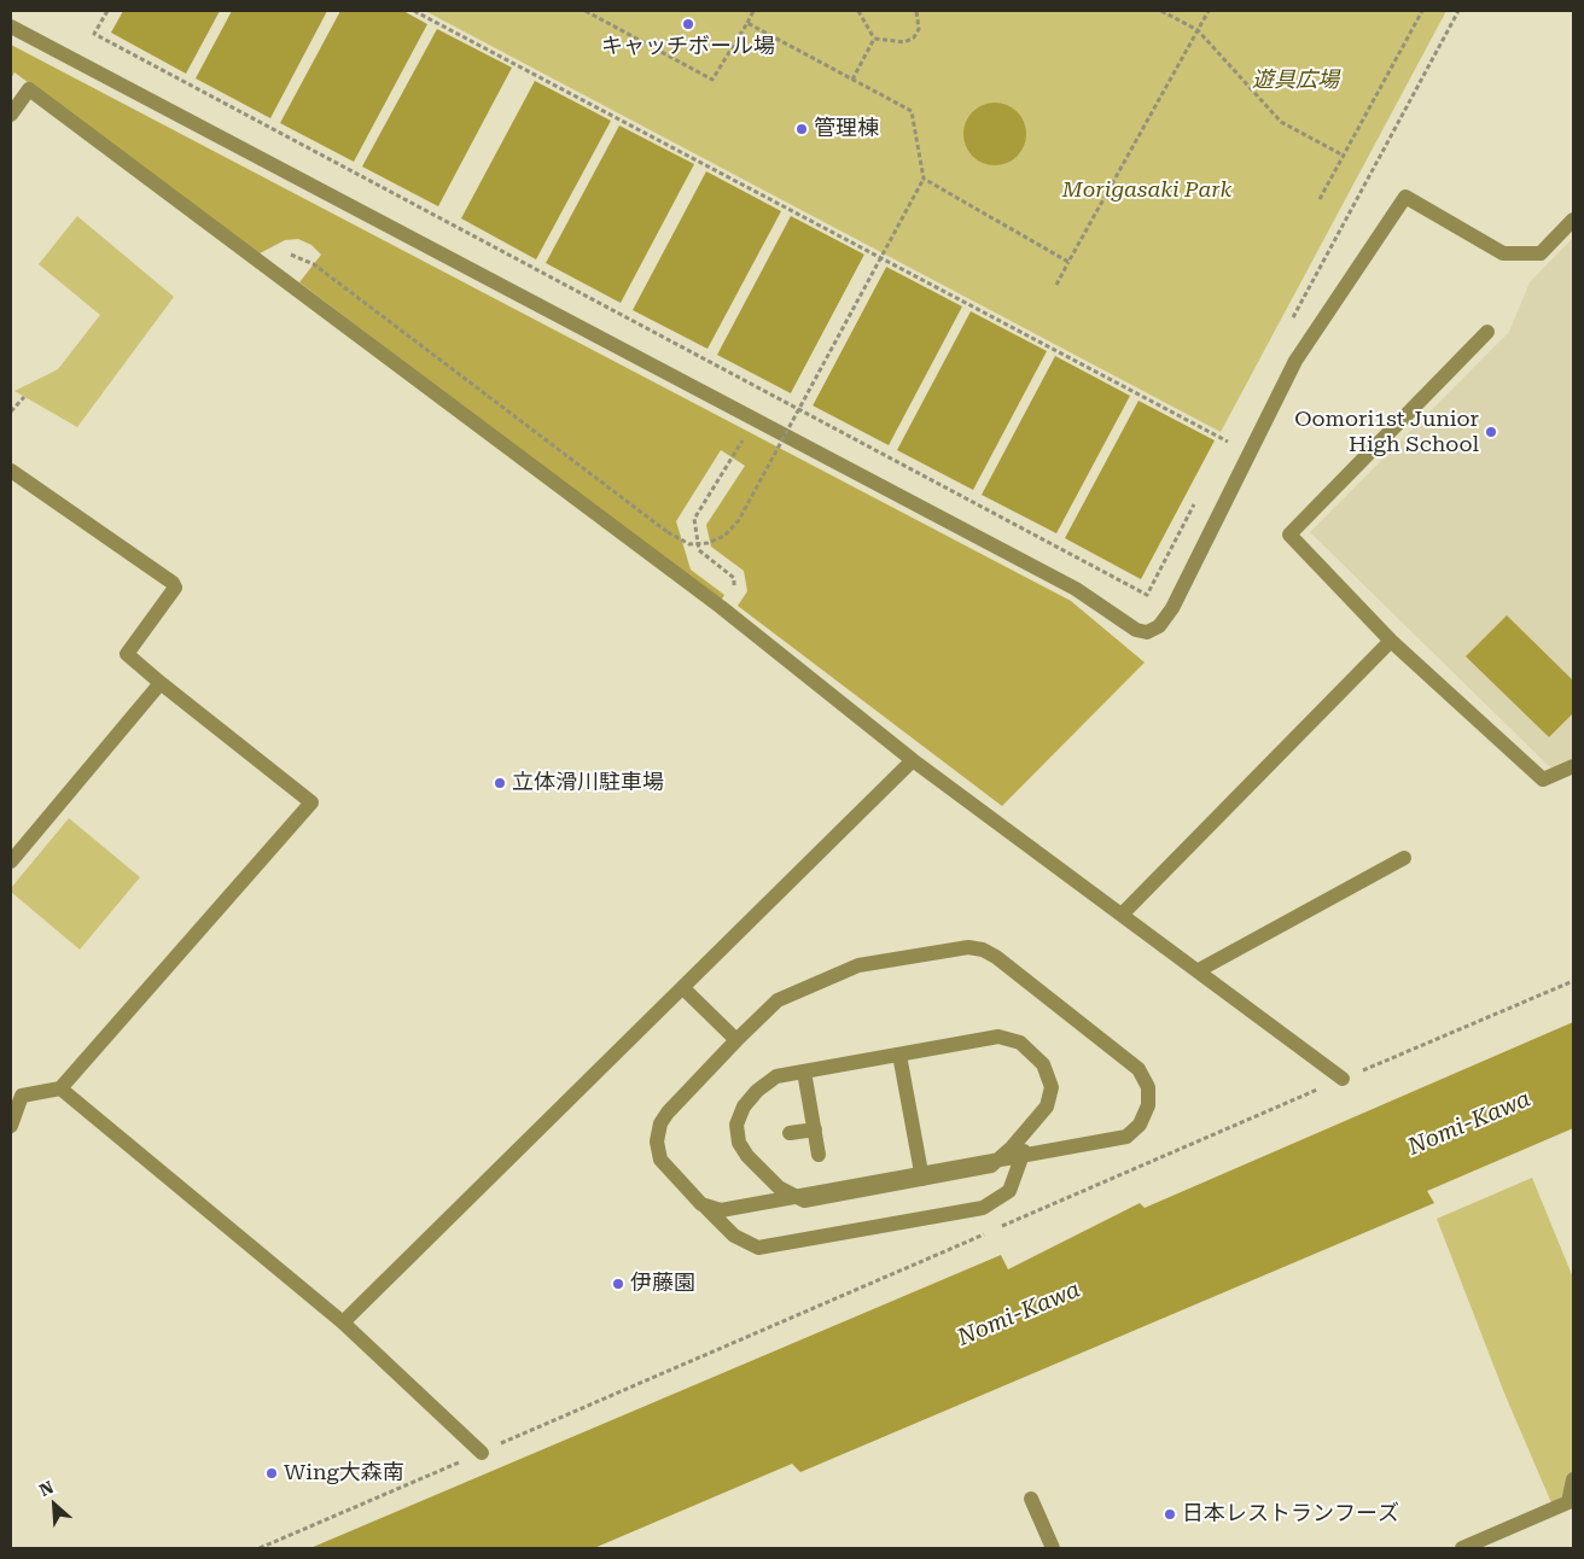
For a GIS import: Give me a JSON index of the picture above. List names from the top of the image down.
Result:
{
  "water": ["Nomi-Kawa"],
  "parks": ["遊具広場", "Morigasaki Park"],
  "places": [
    "キャッチボール場",
    "管理棟",
    "Oomori1st Junior High School",
    "立体滑川駐車場",
    "伊藤園",
    "Wing大森南",
    "日本レストランフーズ"
  ],
  "north": "top left"
}
